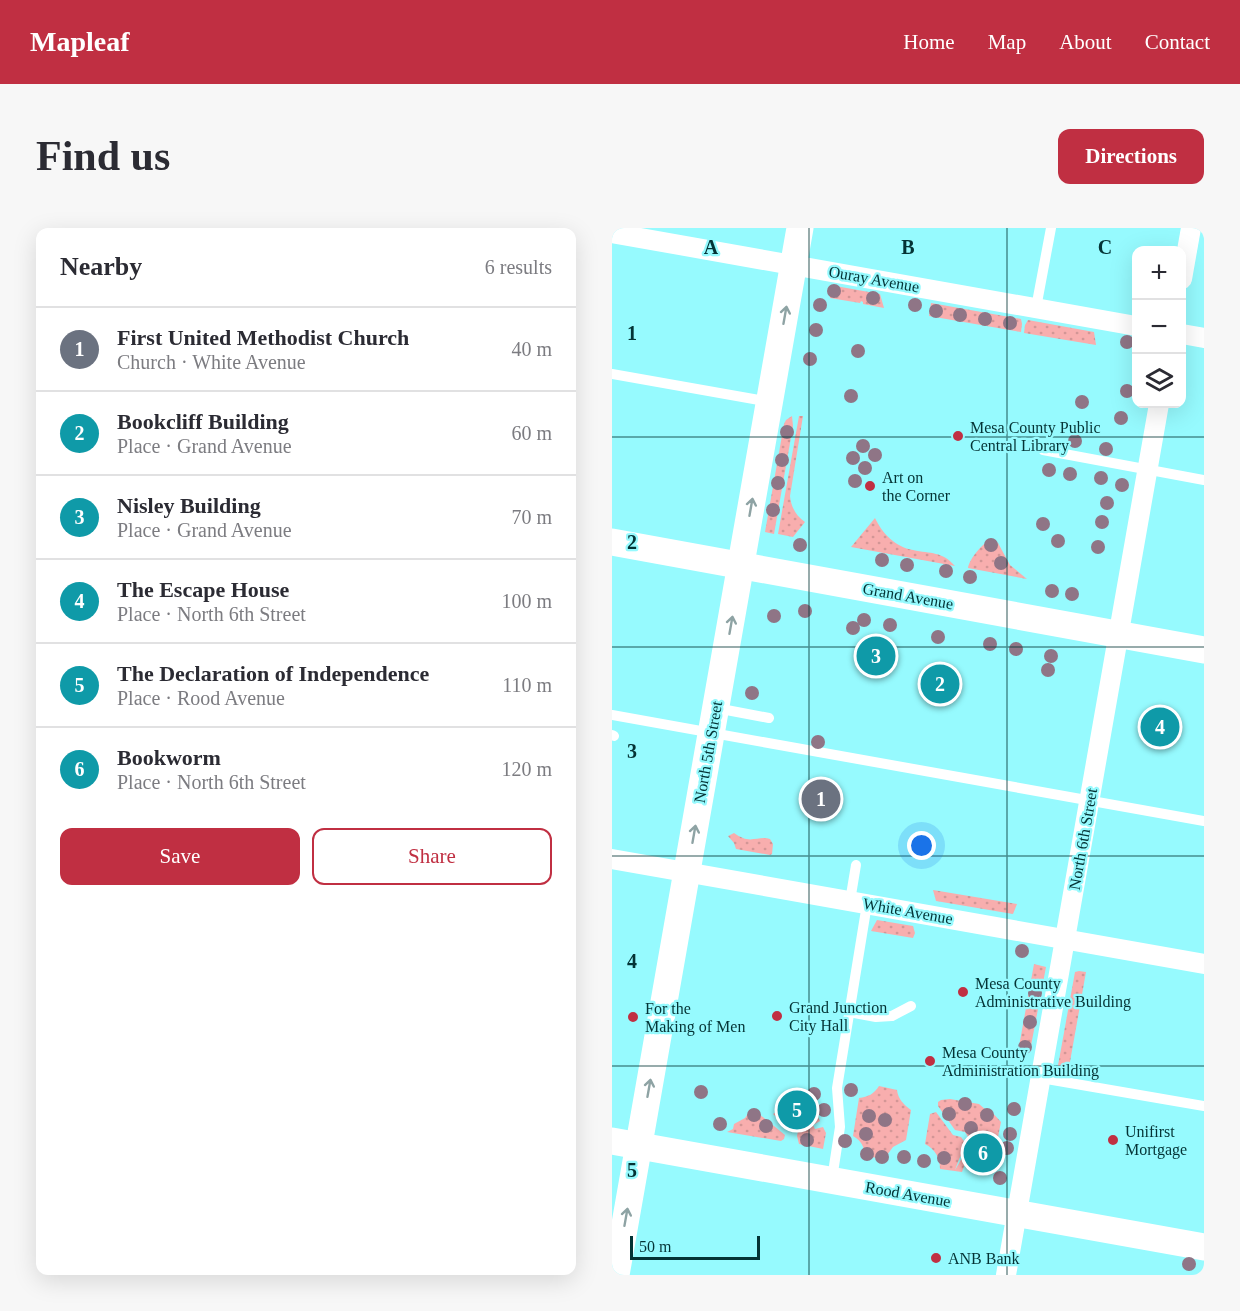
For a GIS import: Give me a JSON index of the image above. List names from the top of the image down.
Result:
{
  "streets": {
    "main road": ["Grand Avenue", "North 5th Street", "Rood Avenue"],
    "street": ["Ouray Avenue", "North 6th Street", "White Avenue"]
  },
  "crossings": [
    ["Ouray Avenue", "North 5th Street"],
    ["Grand Avenue", "North 5th Street"],
    ["Grand Avenue", "North 6th Street"],
    ["North 5th Street", "White Avenue"],
    ["North 5th Street", "Rood Avenue"],
    ["North 6th Street", "White Avenue"],
    ["North 6th Street", "Rood Avenue"]
  ],
  "one_way": ["North 5th Street"],
  "places": [
    "Mesa County Public Central Library",
    "Art on the Corner",
    "Mesa County Administrative Building",
    "Grand Junction City Hall",
    "For the Making of Men",
    "Mesa County Administration Building",
    "Unifirst Mortgage",
    "ANB Bank"
  ],
  "scale_bar": "50 m",
  "page": {
    "header": "Mapleaf",
    "nav": [
      "Home",
      "Map",
      "About",
      "Contact"
    ],
    "buttons": [
      "Directions",
      ["Save", "Share"]
    ],
    "title": "Find us",
    "heading": ["Nearby", "6 results"],
    "map_buttons": ["+", "−"],
    "list": [
      {
        "mark": "1",
        "name": "First United Methodist Church",
        "note": "Church · White Avenue",
        "value": "40 m"
      },
      {
        "mark": "2",
        "name": "Bookcliff Building",
        "note": "Place · Grand Avenue",
        "value": "60 m"
      },
      {
        "mark": "3",
        "name": "Nisley Building",
        "note": "Place · Grand Avenue",
        "value": "70 m"
      },
      {
        "mark": "4",
        "name": "The Escape House",
        "note": "Place · North 6th Street",
        "value": "100 m"
      },
      {
        "mark": "5",
        "name": "The Declaration of Independence",
        "note": "Place · Rood Avenue",
        "value": "110 m"
      },
      {
        "mark": "6",
        "name": "Bookworm",
        "note": "Place · North 6th Street",
        "value": "120 m"
      }
    ],
    "pins": [
      "3",
      "2",
      "4",
      "1",
      "5",
      "6"
    ],
    "scale": "50 m"
  },
  "grid": {
    "columns": ["A", "B", "C"],
    "rows": [
      "1",
      "2",
      "3",
      "4",
      "5"
    ]
  }
}
